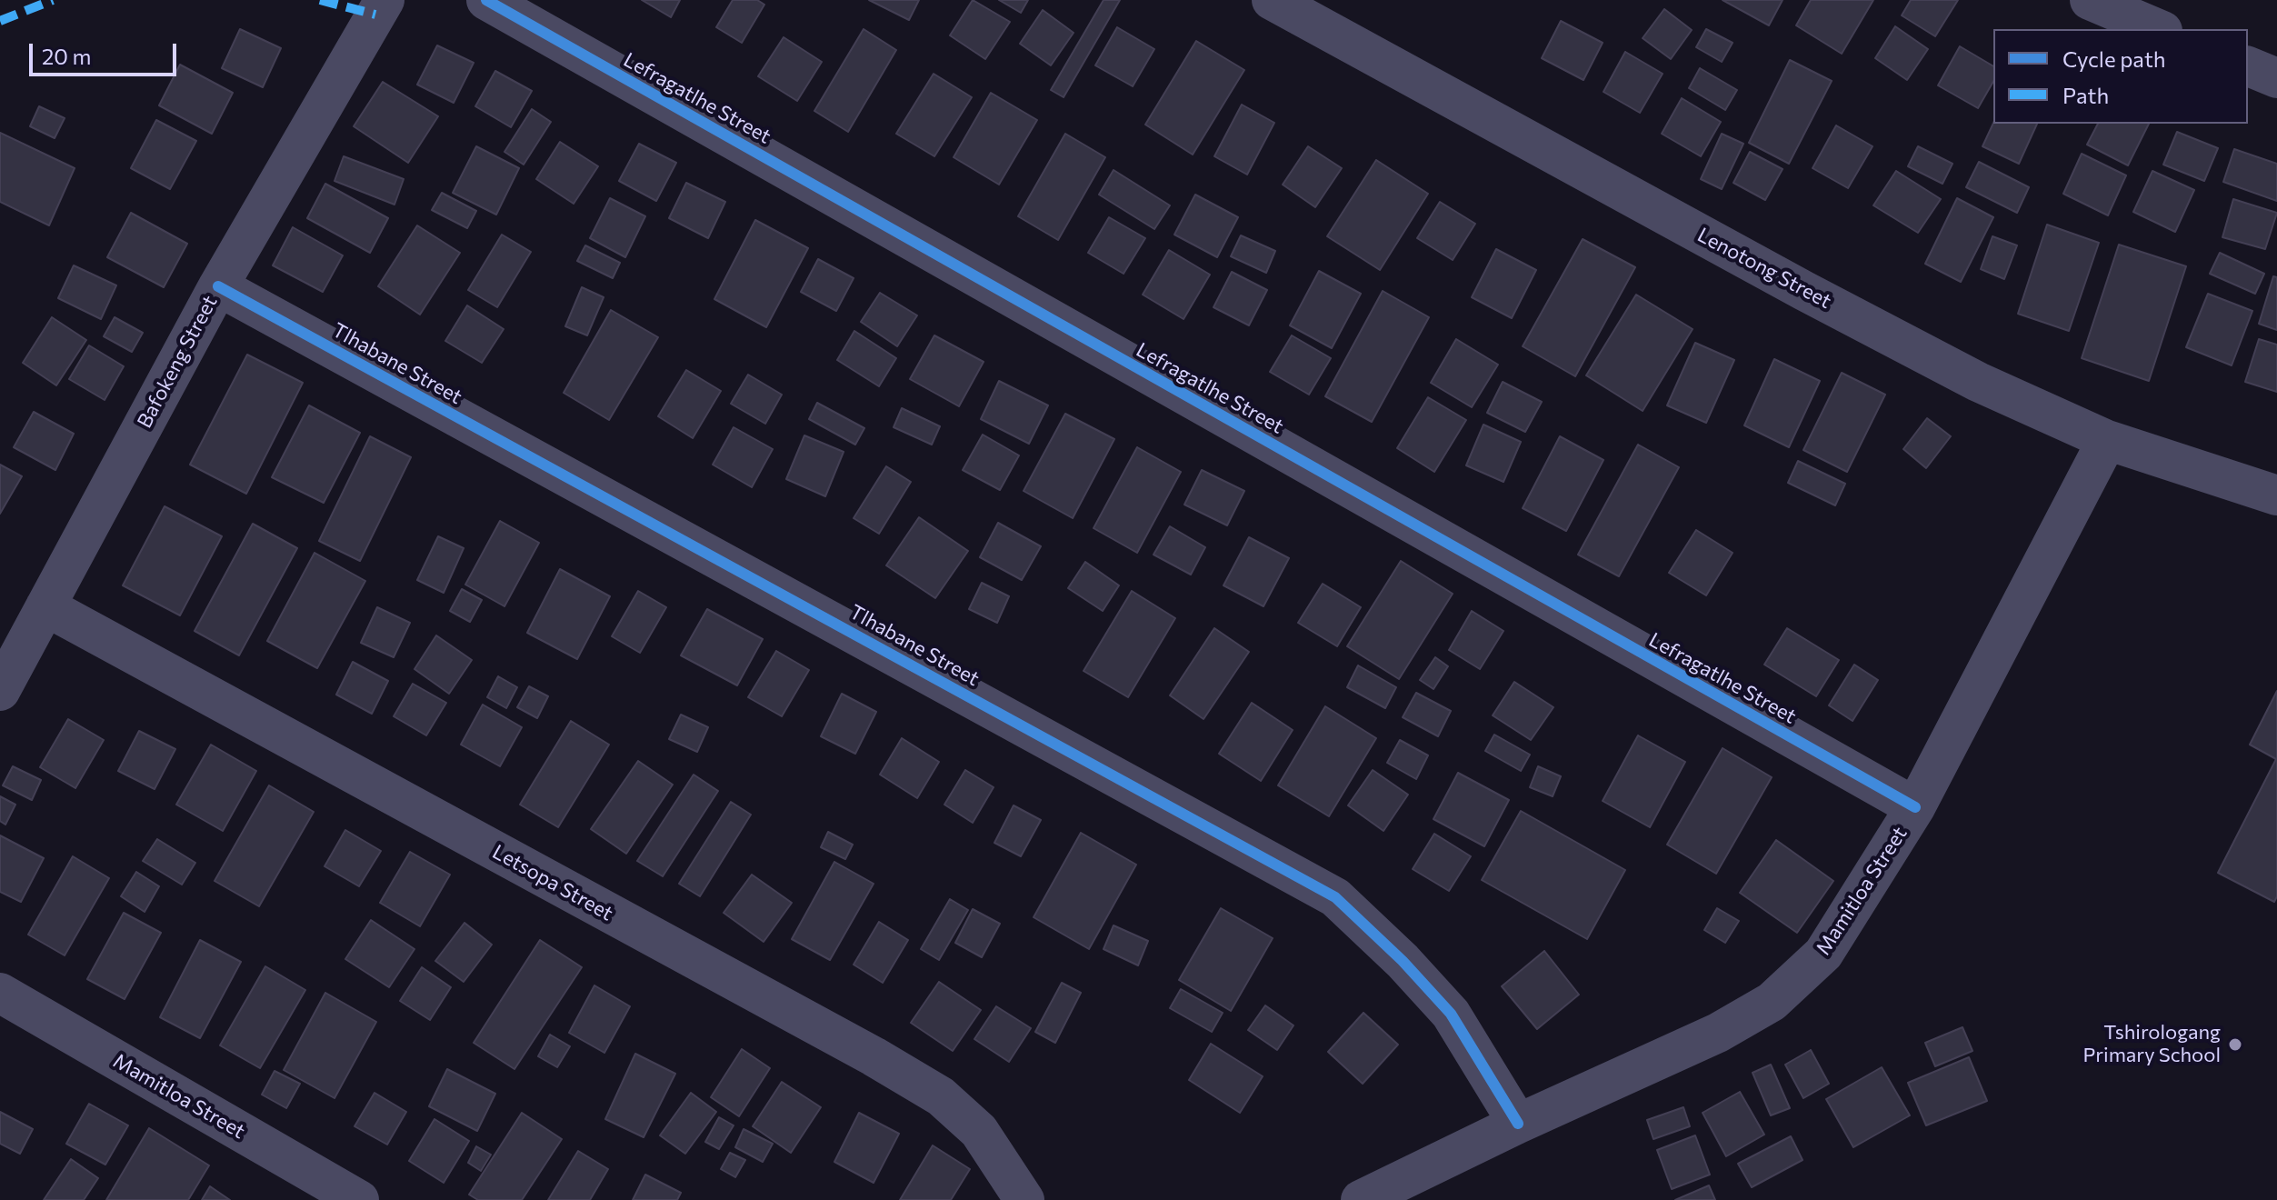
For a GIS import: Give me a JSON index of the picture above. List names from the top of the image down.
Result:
{
  "streets": {
    "street": [
      "Lefragatlhe Street",
      "Lenotong Street",
      "Bafokeng Street",
      "Tlhabane Street",
      "Letsopa Street",
      "Mamitloa Street"
    ]
  },
  "crossings": [
    ["Lefragatlhe Street", "Mamitloa Street"],
    ["Lenotong Street", "Mamitloa Street"],
    ["Bafokeng Street", "Tlhabane Street"],
    ["Bafokeng Street", "Letsopa Street"],
    ["Tlhabane Street", "Mamitloa Street"]
  ],
  "places": ["Tshirologang Primary School"],
  "legend": ["Cycle path", "Path"],
  "scale_bar": "20 m"
}
